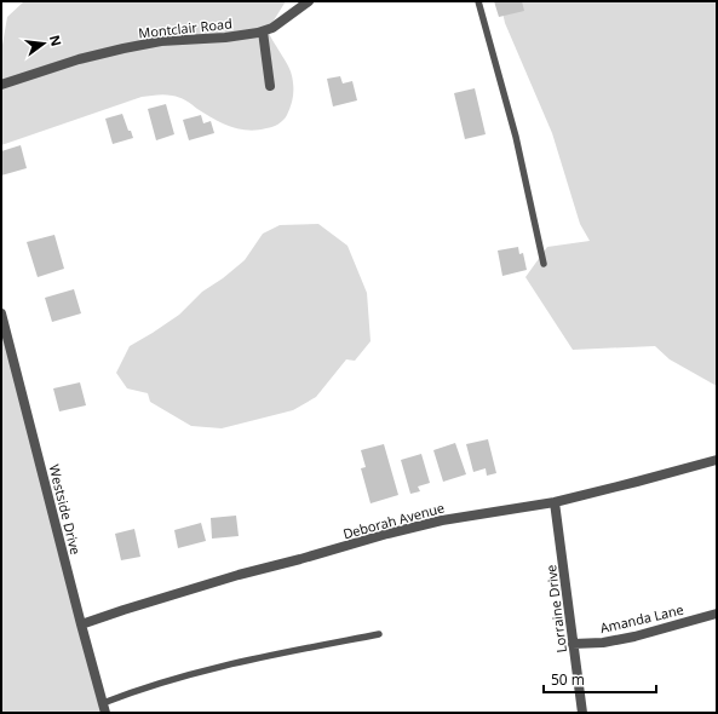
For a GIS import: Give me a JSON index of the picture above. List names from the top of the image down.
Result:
{
  "streets": {
    "street": [
      "Montclair Road",
      "Westside Drive",
      "Deborah Avenue",
      "Lorraine Drive",
      "Amanda Lane"
    ]
  },
  "crossings": [
    ["Westside Drive", "Deborah Avenue"],
    ["Deborah Avenue", "Lorraine Drive"],
    ["Lorraine Drive", "Amanda Lane"]
  ],
  "scale_bar": "50 m",
  "north": "right"
}
